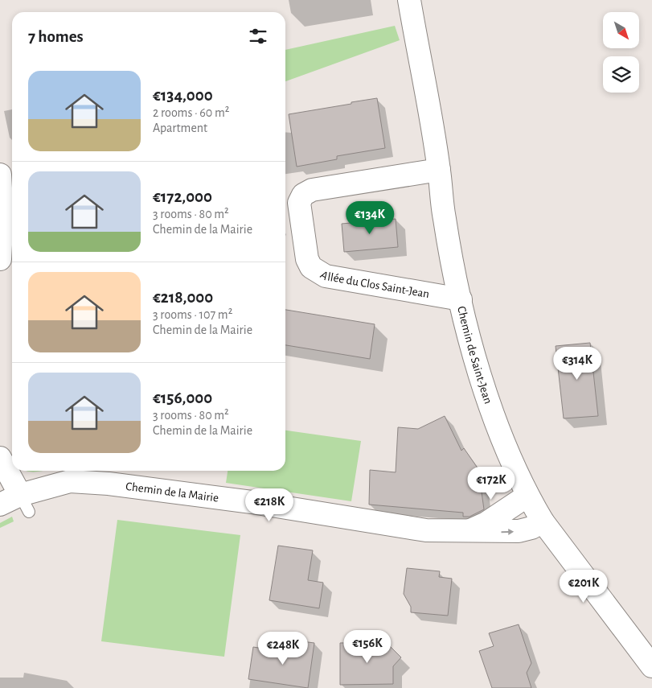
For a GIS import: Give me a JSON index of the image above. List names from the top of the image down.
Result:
{
  "streets": {
    "street": ["Allée du Clos Saint-Jean", "Chemin de Saint-Jean", "Chemin de la Mairie"]
  },
  "crossings": [
    ["Allée du Clos Saint-Jean", "Chemin de Saint-Jean"],
    ["Chemin de Saint-Jean", "Chemin de la Mairie"]
  ],
  "north": "bottom right",
  "page": {
    "heading": "7 homes",
    "list": [
      {
        "name": "€134,000",
        "note": "2 rooms · 60 m² · Apartment"
      },
      {
        "name": "€172,000",
        "note": "3 rooms · 80 m² · Chemin de la Mairie"
      },
      {
        "name": "€218,000",
        "note": "3 rooms · 107 m² · Chemin de la Mairie"
      },
      {
        "name": "€156,000",
        "note": "3 rooms · 80 m² · Chemin de la Mairie"
      }
    ],
    "price": [
      "€134K",
      "€314K",
      "€172K",
      "€218K",
      "€201K",
      "€156K",
      "€248K"
    ]
  }
}
